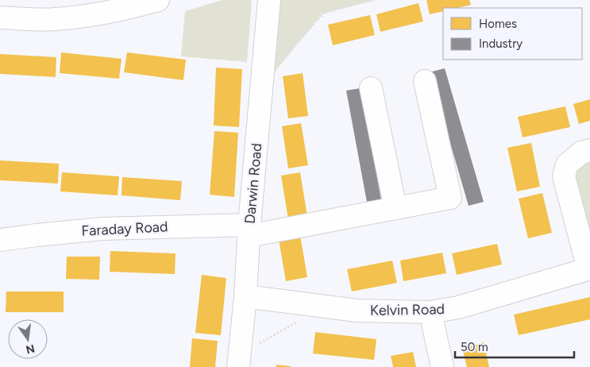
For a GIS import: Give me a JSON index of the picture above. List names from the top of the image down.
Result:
{
  "streets": {
    "street": ["Darwin Road", "Faraday Road", "Kelvin Road"]
  },
  "crossings": [
    ["Darwin Road", "Faraday Road"],
    ["Darwin Road", "Kelvin Road"]
  ],
  "legend": ["Homes", "Industry"],
  "scale_bar": "50 m",
  "north": "bottom"
}
